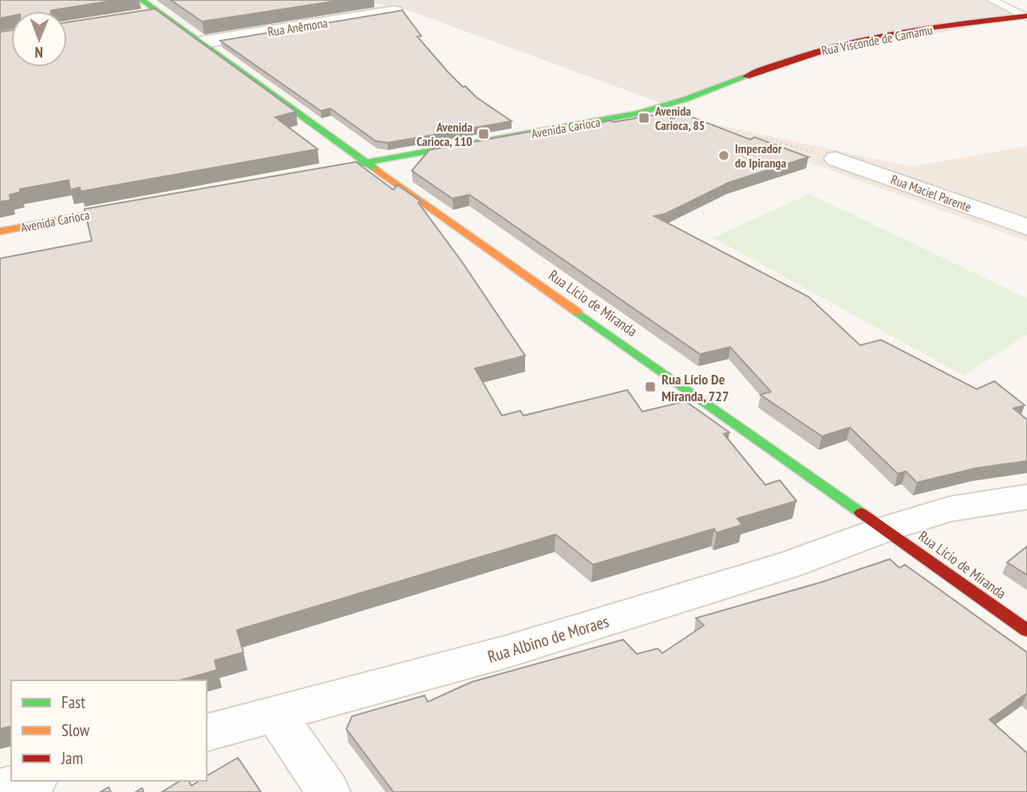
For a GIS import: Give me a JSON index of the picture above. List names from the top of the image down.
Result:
{
  "streets": {
    "street": [
      "Rua Anêmona",
      "Rua Visconde de Camamu",
      "Avenida Carioca",
      "Rua Maciel Parente",
      "Rua Lício de Miranda",
      "Rua Albino de Moraes"
    ]
  },
  "crossings": [
    ["Rua Anêmona", "Rua Lício de Miranda"],
    ["Rua Visconde de Camamu", "Avenida Carioca"],
    ["Avenida Carioca", "Rua Lício de Miranda"],
    ["Rua Lício de Miranda", "Rua Albino de Moraes"]
  ],
  "places": {
    "transit": ["Avenida Carioca, 85", "Avenida Carioca, 110", "Rua Lício De Miranda, 727"],
    "other": ["Imperador do Ipiranga"]
  },
  "legend": ["Fast", "Slow", "Jam"],
  "north": "bottom"
}
